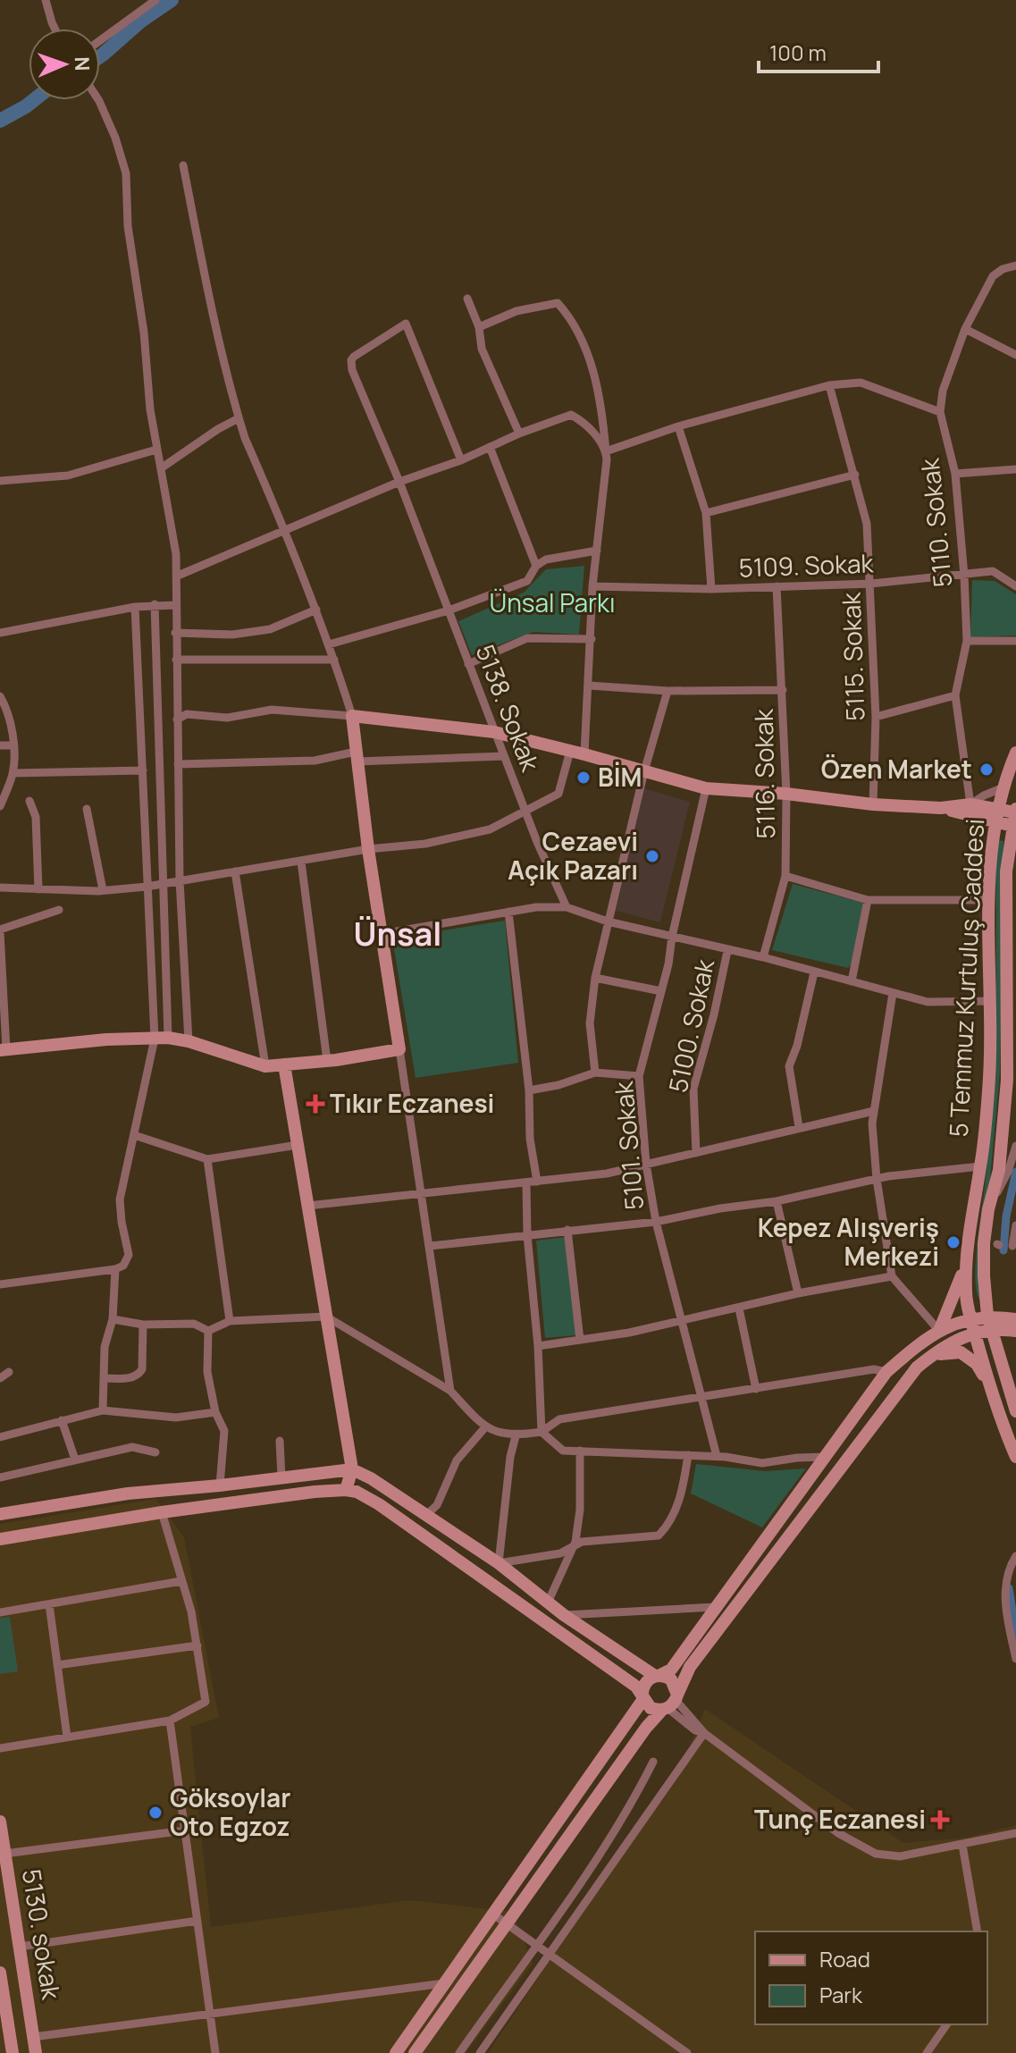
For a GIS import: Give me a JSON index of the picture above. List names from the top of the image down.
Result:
{
  "streets": {
    "main road": ["5 Temmuz Kurtuluş Caddesi", "5130. sokak"],
    "street": [
      "5110. Sokak",
      "5109. Sokak",
      "5115. Sokak",
      "5138. Sokak",
      "5116. Sokak",
      "5100. Sokak",
      "5101. Sokak"
    ]
  },
  "crossings": [
    ["5110. Sokak", "5109. Sokak"],
    ["5109. Sokak", "5115. Sokak"],
    ["5109. Sokak", "5116. Sokak"]
  ],
  "districts": ["Ünsal"],
  "parks": ["Ünsal Parkı"],
  "places": {
    "other": [
      "Özen Market",
      "BİM",
      "Cezaevi Açık Pazarı",
      "Kepez Alışveriş Merkezi",
      "Göksoylar Oto Egzoz"
    ],
    "health": ["Tıkır Eczanesi", "Tunç Eczanesi"]
  },
  "legend": ["Road", "Park"],
  "scale_bar": "100 m",
  "north": "right"
}
